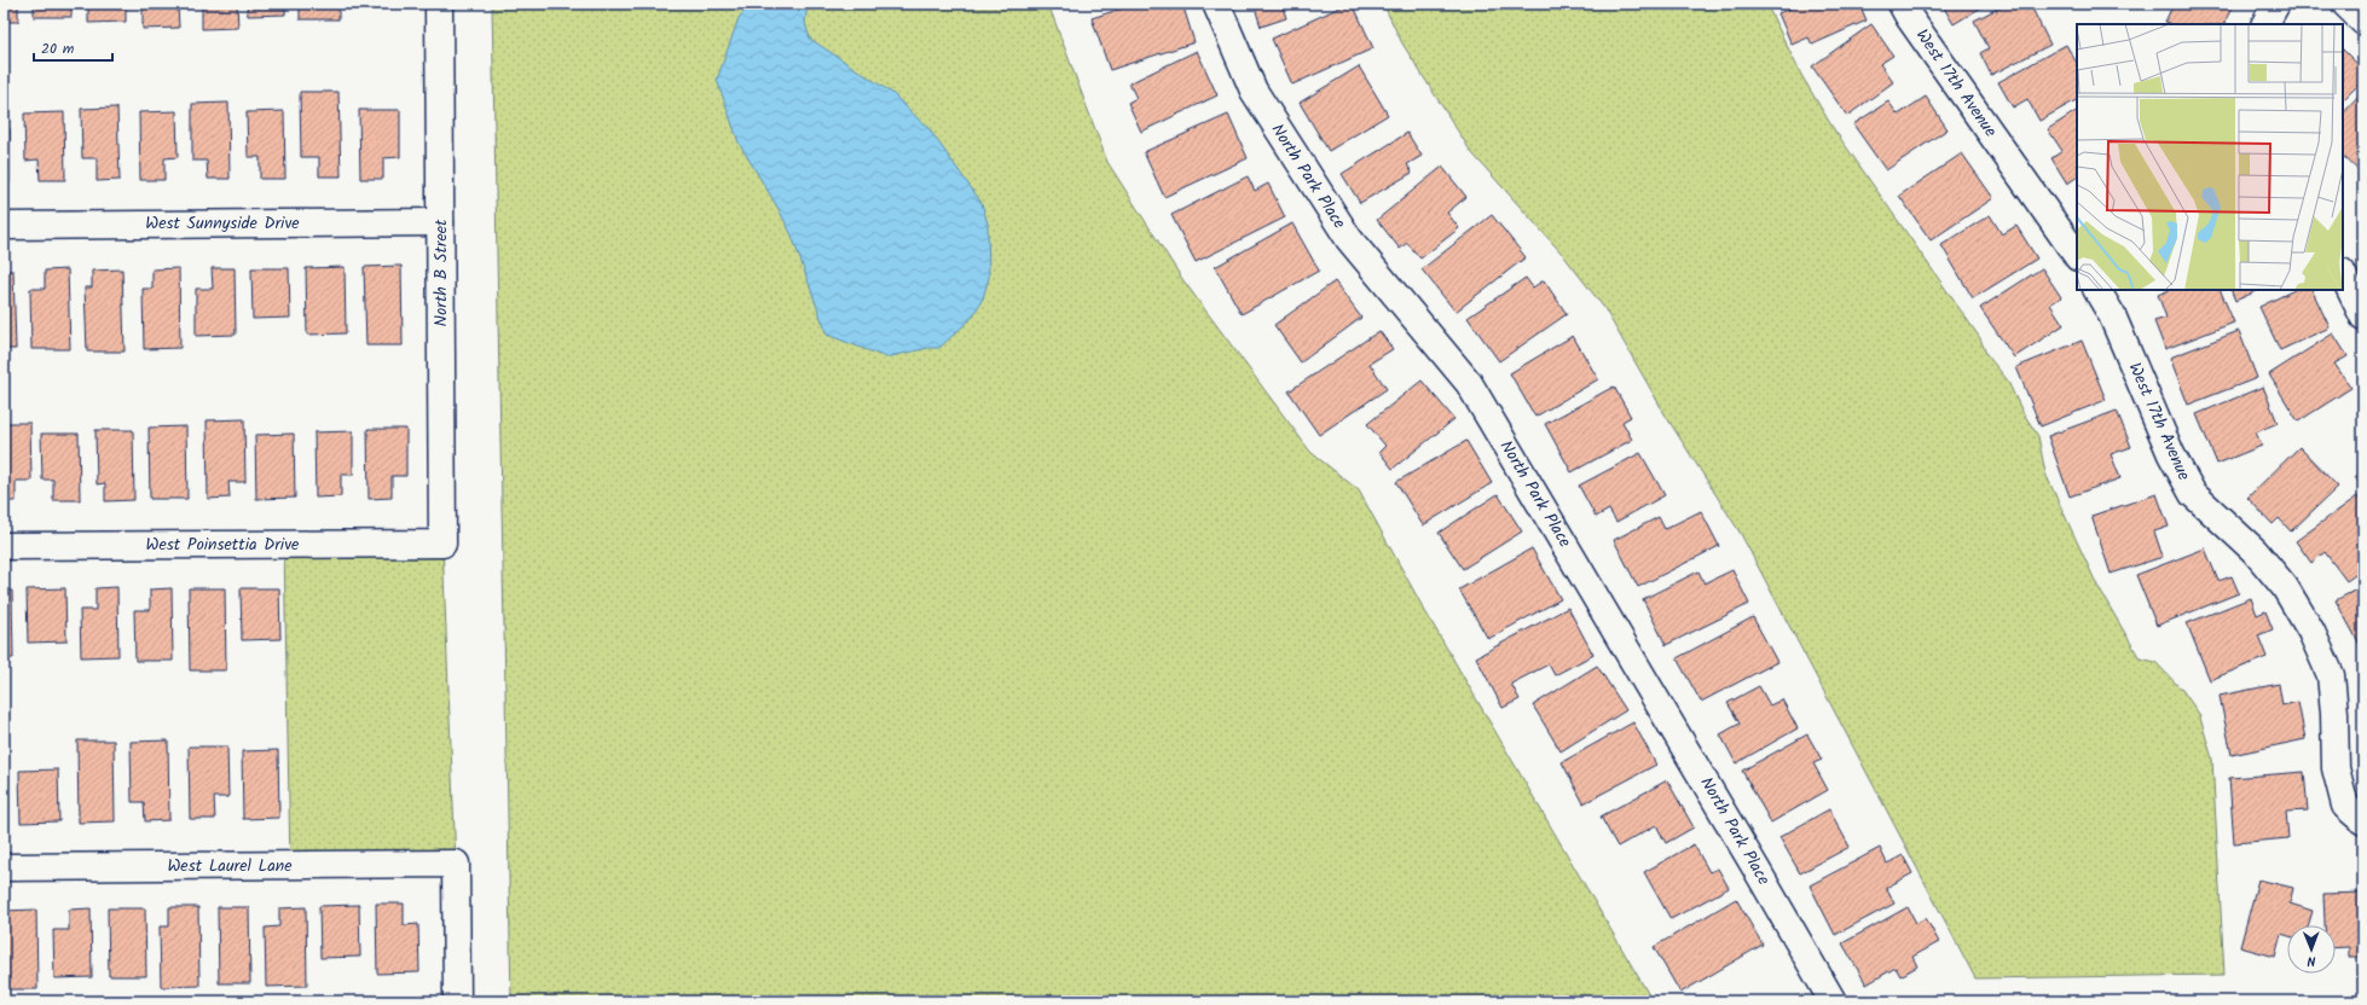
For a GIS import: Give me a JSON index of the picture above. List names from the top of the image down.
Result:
{
  "streets": {
    "street": [
      "West 17th Avenue",
      "North Park Place",
      "West Sunnyside Drive",
      "North B Street",
      "West Poinsettia Drive",
      "West Laurel Lane"
    ]
  },
  "crossings": [
    ["West Sunnyside Drive", "North B Street"],
    ["North B Street", "West Poinsettia Drive"]
  ],
  "scale_bar": "20 m",
  "north": "bottom"
}
